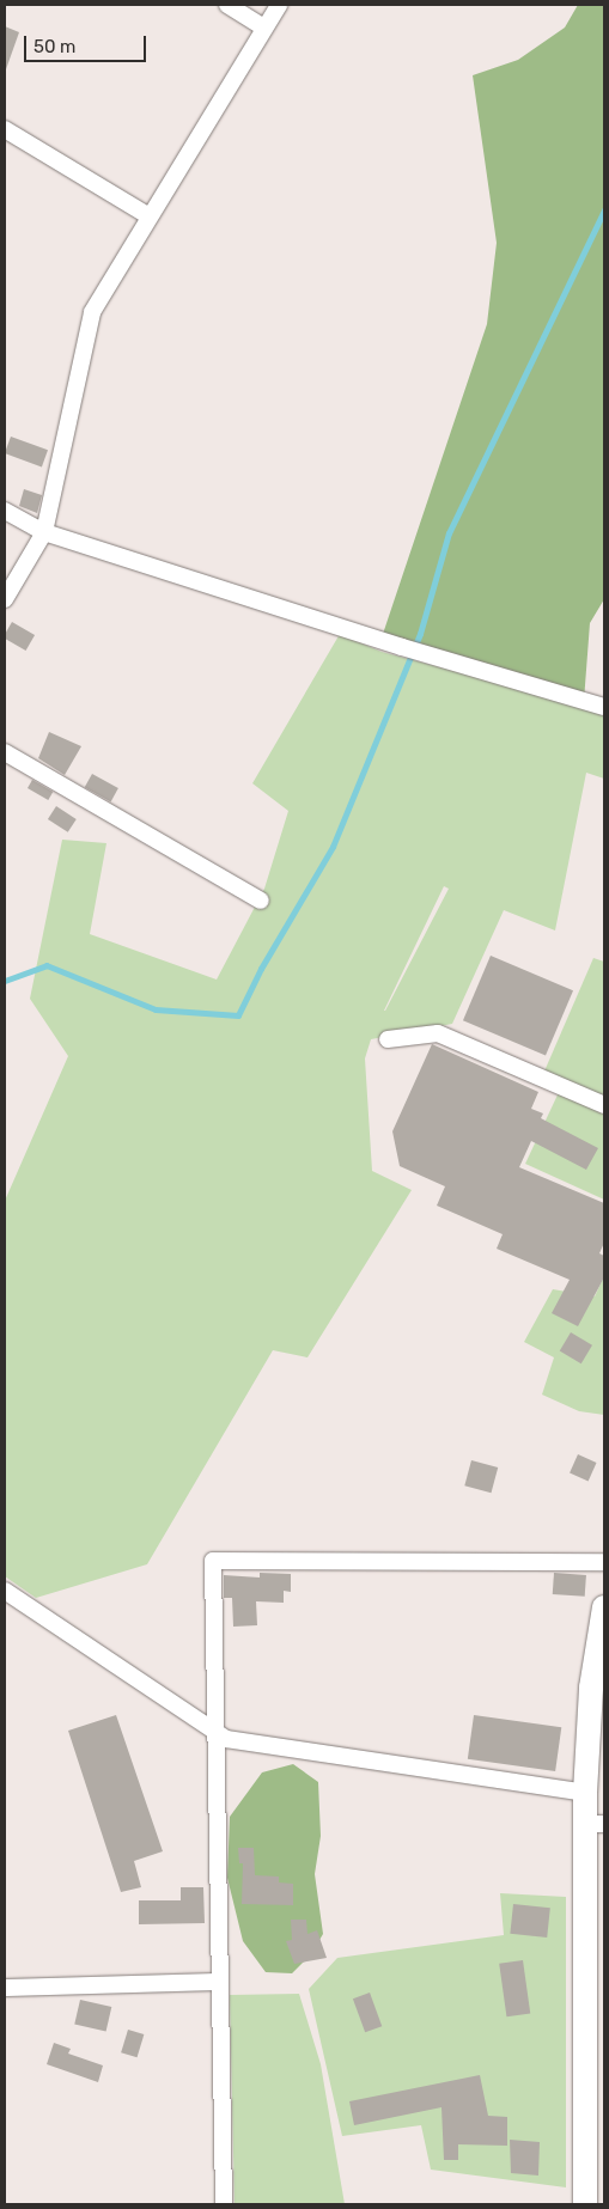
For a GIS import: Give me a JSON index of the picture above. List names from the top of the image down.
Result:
{
  "scale_bar": "50 m"
}
